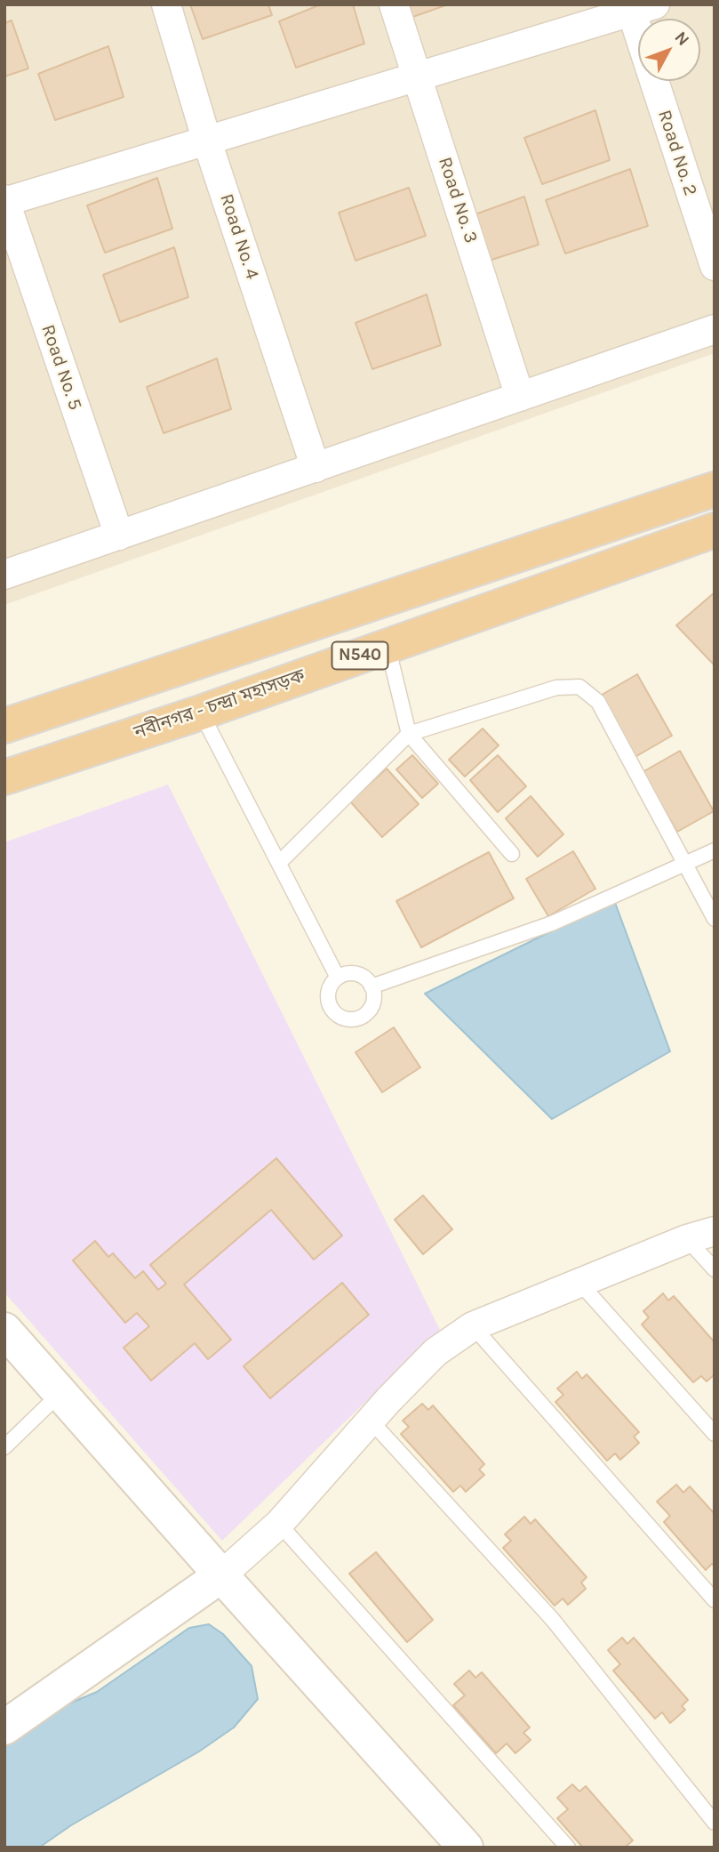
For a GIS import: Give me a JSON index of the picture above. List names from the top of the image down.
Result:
{
  "streets": {
    "highway": ["N540", "নবীনগর - চন্দ্রা মহাসড়ক"],
    "street": [
      "Road No. 2",
      "Road No. 3",
      "Road No. 4",
      "Road No. 5"
    ]
  },
  "north": "top right"
}
